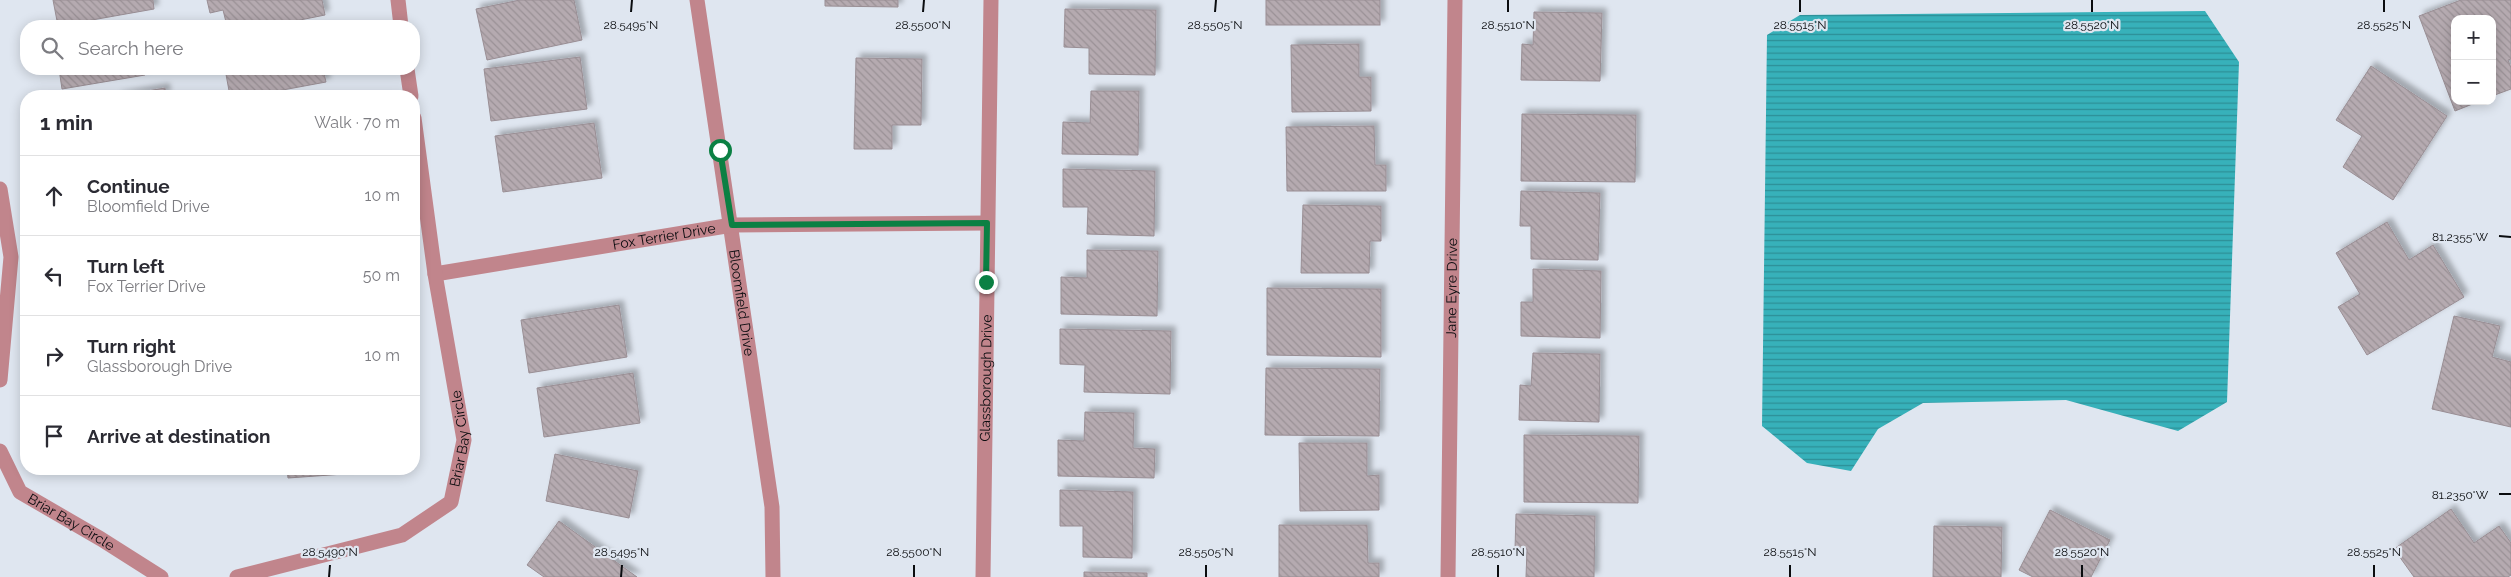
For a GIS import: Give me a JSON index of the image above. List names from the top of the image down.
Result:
{
  "streets": {
    "street": [
      "Fox Terrier Drive",
      "Jane Eyre Drive",
      "Bloomfield Drive",
      "Glassborough Drive",
      "Briar Bay Circle"
    ]
  },
  "crossings": [
    ["Fox Terrier Drive", "Bloomfield Drive"],
    ["Fox Terrier Drive", "Glassborough Drive"],
    ["Fox Terrier Drive", "Briar Bay Circle"]
  ],
  "page": {
    "map_buttons": ["+", "−"],
    "search": "Search here",
    "heading": ["1 min", "Walk · 70 m"],
    "list": [
      ["Continue", "Bloomfield Drive", "10 m"],
      ["Turn left", "Fox Terrier Drive", "50 m"],
      ["Turn right", "Glassborough Drive", "10 m"],
      "Arrive at destination"
    ]
  },
  "coordinates": [
    "28.5495°N",
    "28.5500°N",
    "28.5505°N",
    "28.5510°N",
    "28.5515°N",
    "28.5520°N",
    "28.5525°N",
    "81.2355°W",
    "81.2350°W",
    "28.5490°N"
  ]
}
